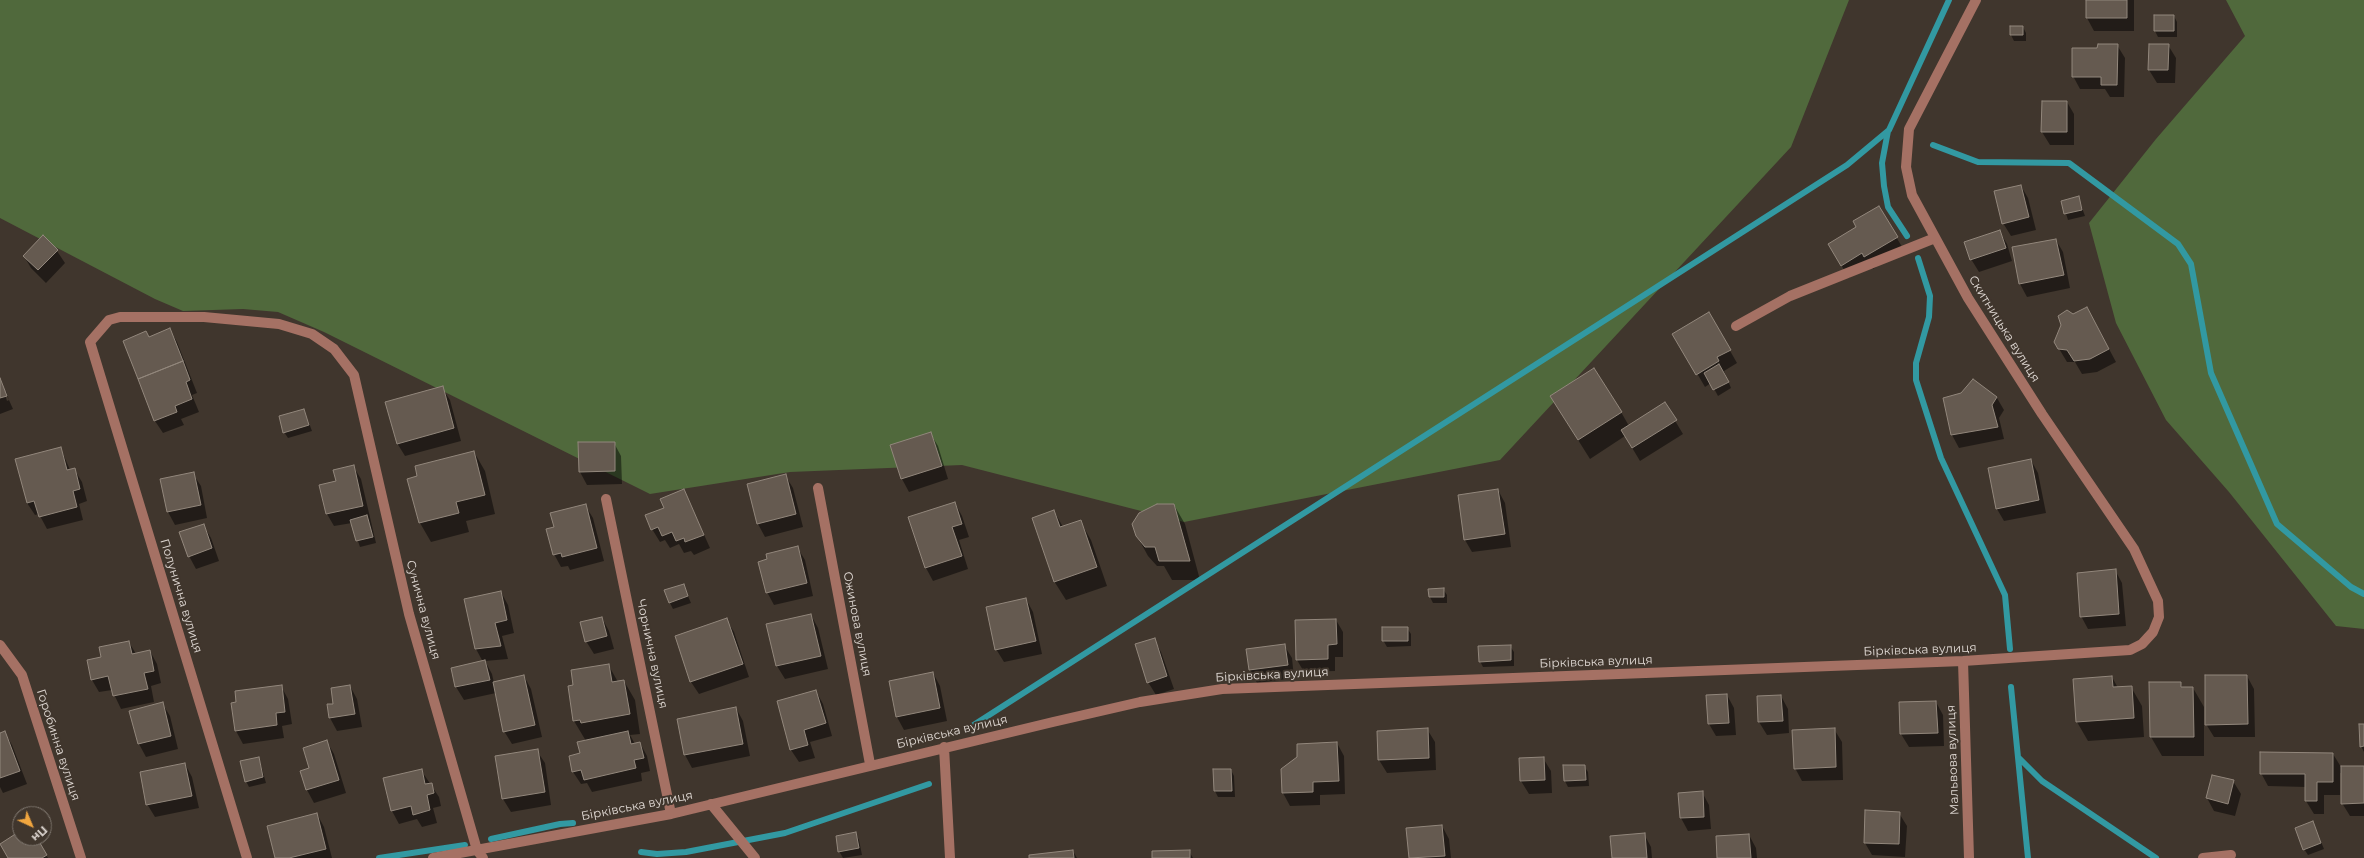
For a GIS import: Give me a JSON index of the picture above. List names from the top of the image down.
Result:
{
  "streets": {
    "street": [
      "Скитницька вулиця",
      "Полунична вулиця",
      "Сунична вулиця",
      "Ожинова вулиця",
      "Бірківська вулиця",
      "Чорнична вулиця",
      "Горобинна вулиця",
      "Мальвова вулиця"
    ]
  },
  "crossings": [
    ["Скитницька вулиця", "Бірківська вулиця"],
    ["Полунична вулиця", "Сунична вулиця"],
    ["Сунична вулиця", "Бірківська вулиця"],
    ["Ожинова вулиця", "Бірківська вулиця"],
    ["Бірківська вулиця", "Чорнична вулиця"],
    ["Бірківська вулиця", "Мальвова вулиця"]
  ],
  "north": "bottom right"
}
